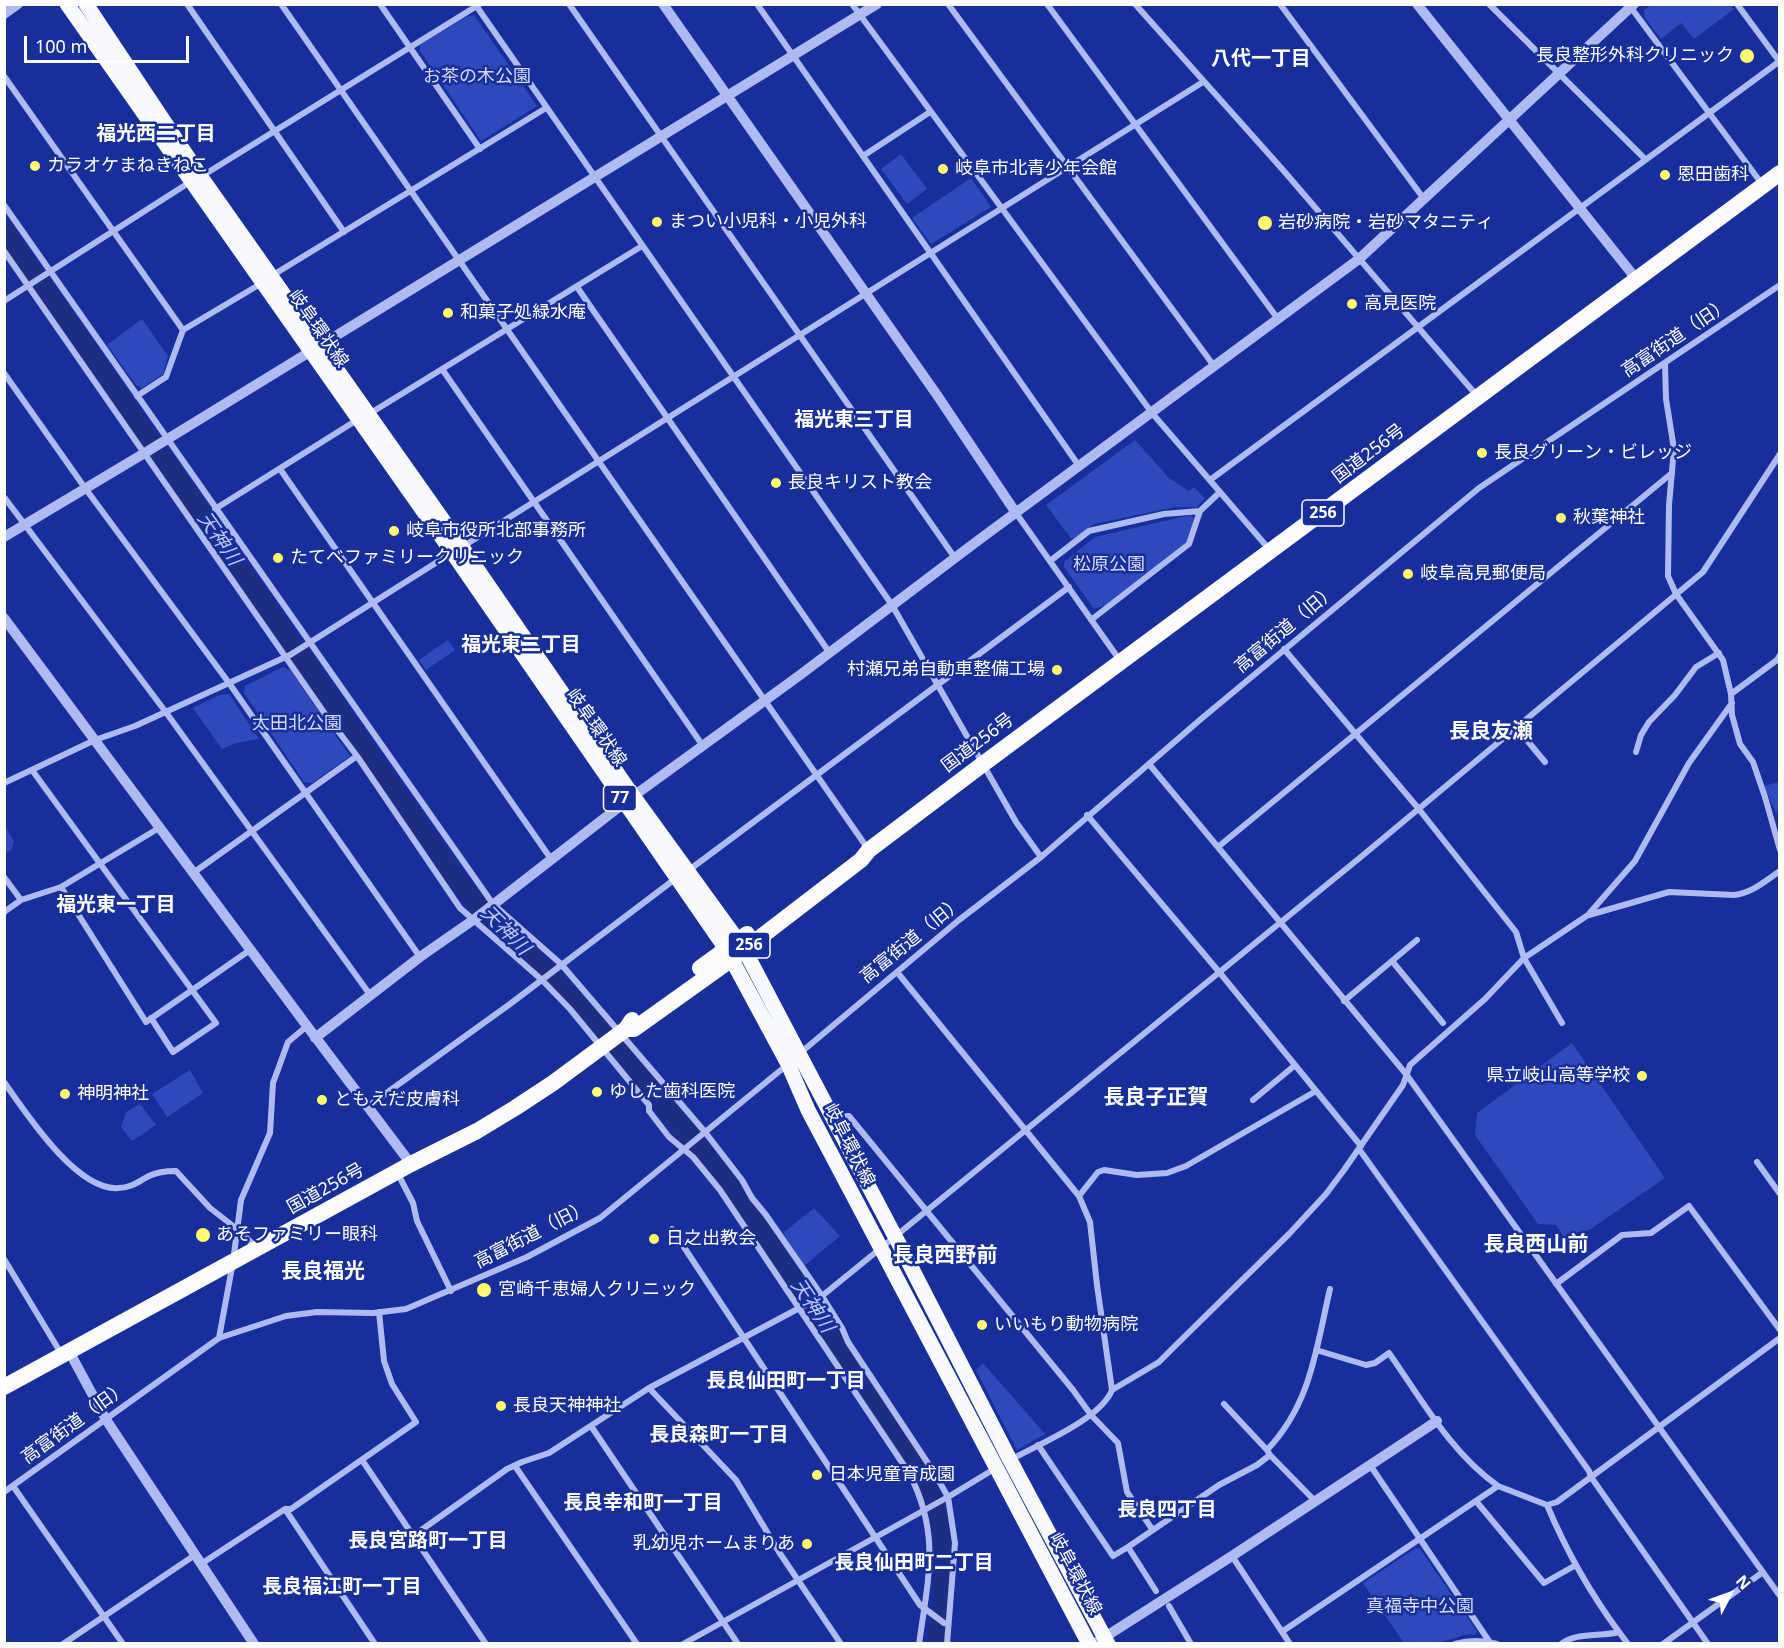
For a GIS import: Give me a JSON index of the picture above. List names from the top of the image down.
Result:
{
  "streets": {
    "highway": ["国道256号", "256"],
    "main road": ["岐阜環状線", "77"],
    "street": ["高富街道（旧）"]
  },
  "crossings": [
    ["岐阜環状線", "高富街道（旧）"],
    ["岐阜環状線", "国道256号"]
  ],
  "districts": [
    "八代一丁目",
    "福光西二丁目",
    "福光東三丁目",
    "福光東二丁目",
    "長良友瀬",
    "福光東一丁目",
    "長良子正賀",
    "長良西山前",
    "長良西野前",
    "長良福光",
    "長良仙田町一丁目",
    "長良森町一丁目",
    "長良幸和町一丁目",
    "長良四丁目",
    "長良宮路町一丁目",
    "長良仙田町二丁目",
    "長良福江町一丁目"
  ],
  "water": ["天神川"],
  "parks": [
    "お茶の木公園",
    "松原公園",
    "太田北公園",
    "真福寺中公園"
  ],
  "places": [
    "長良整形外科クリニック",
    "カラオケまねきねこ",
    "岐阜市北青少年会館",
    "恩田歯科",
    "まつい小児科・小児外科",
    "岩砂病院・岩砂マタニティ",
    "高見医院",
    "和菓子処緑水庵",
    "長良グリーン・ビレッジ",
    "長良キリスト教会",
    "秋葉神社",
    "岐阜市役所北部事務所",
    "たてべファミリークリニック",
    "岐阜高見郵便局",
    "村瀬兄弟自動車整備工場",
    "県立岐山高等学校",
    "ゆした歯科医院",
    "神明神社",
    "ともえだ皮膚科",
    "あそファミリー眼科",
    "日之出教会",
    "宮崎千恵婦人クリニック",
    "いいもり動物病院",
    "長良天神神社",
    "日本児童育成園",
    "乳幼児ホームまりあ"
  ],
  "scale_bar": "100 m",
  "north": "top right"
}
